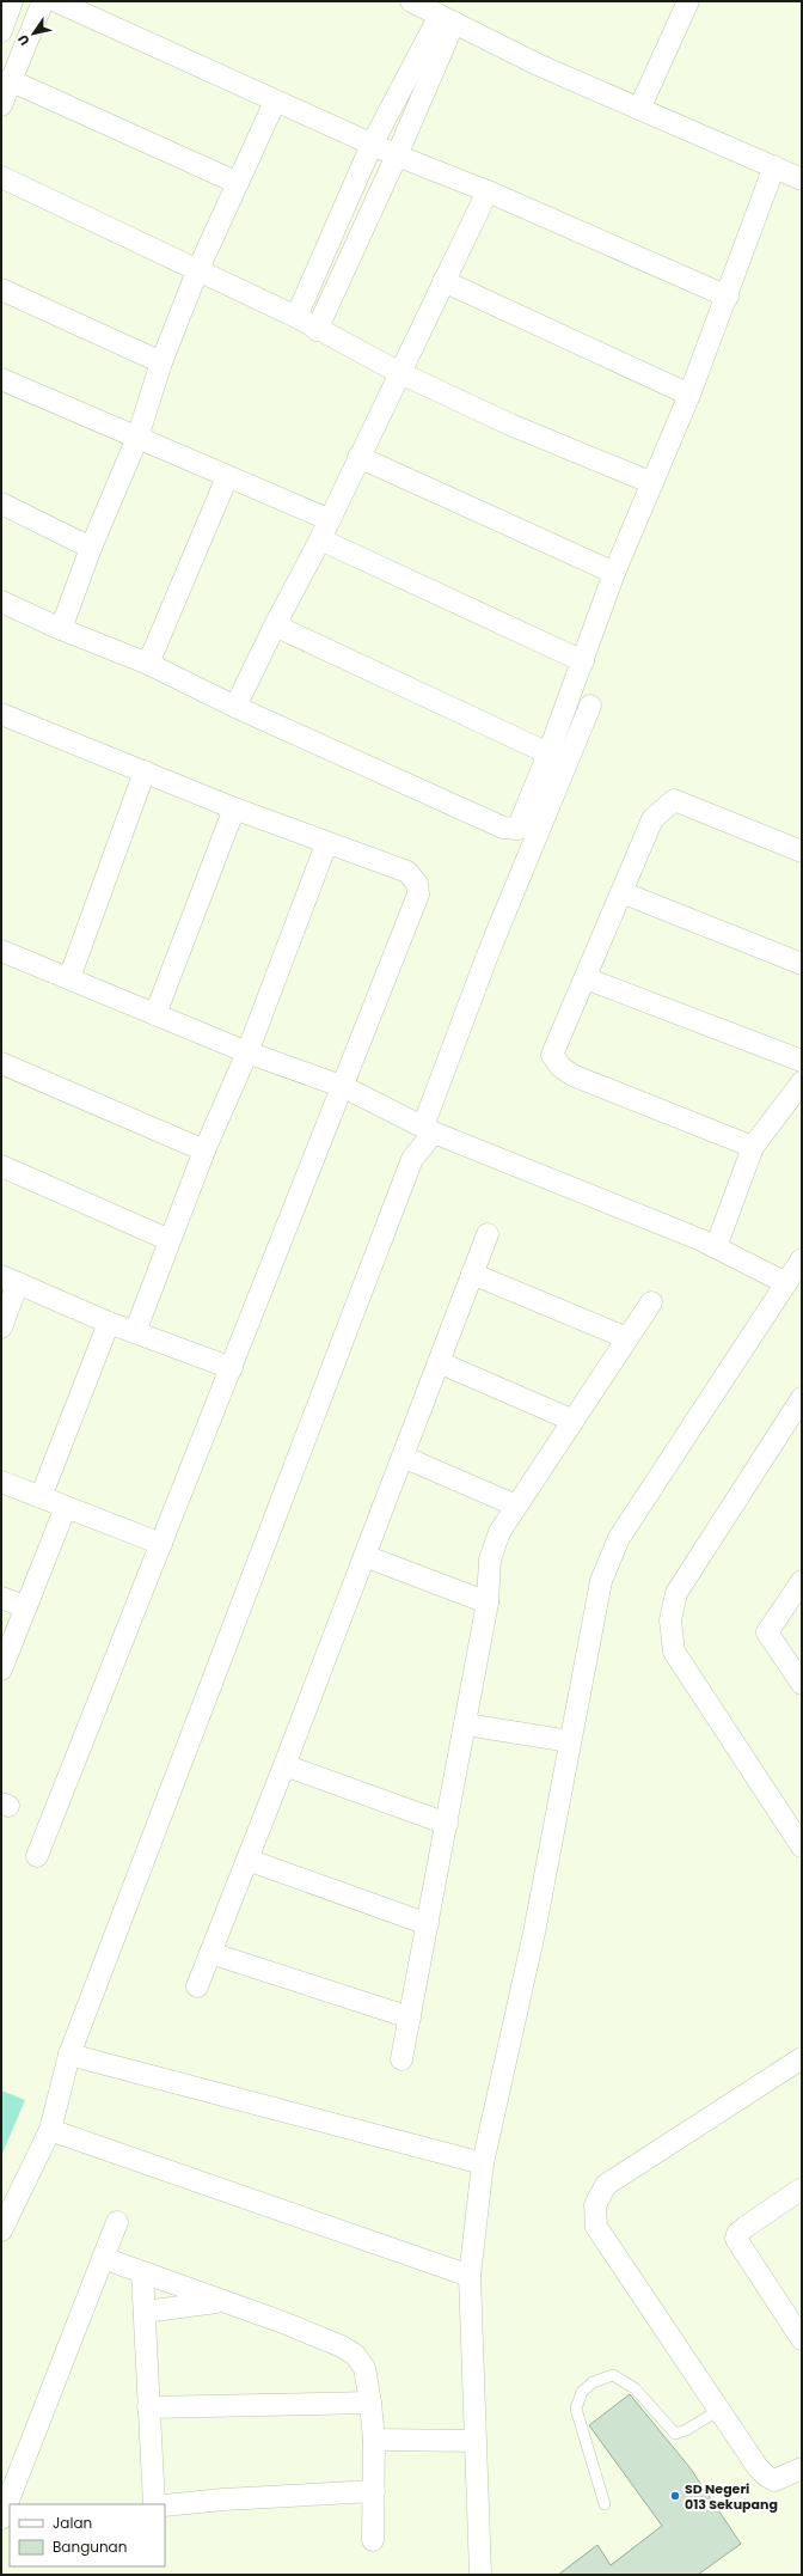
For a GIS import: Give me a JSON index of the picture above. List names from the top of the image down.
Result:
{
  "places": ["SD Negeri 013 Sekupang"],
  "legend": ["Jalan", "Bangunan"],
  "north": "bottom left"
}
